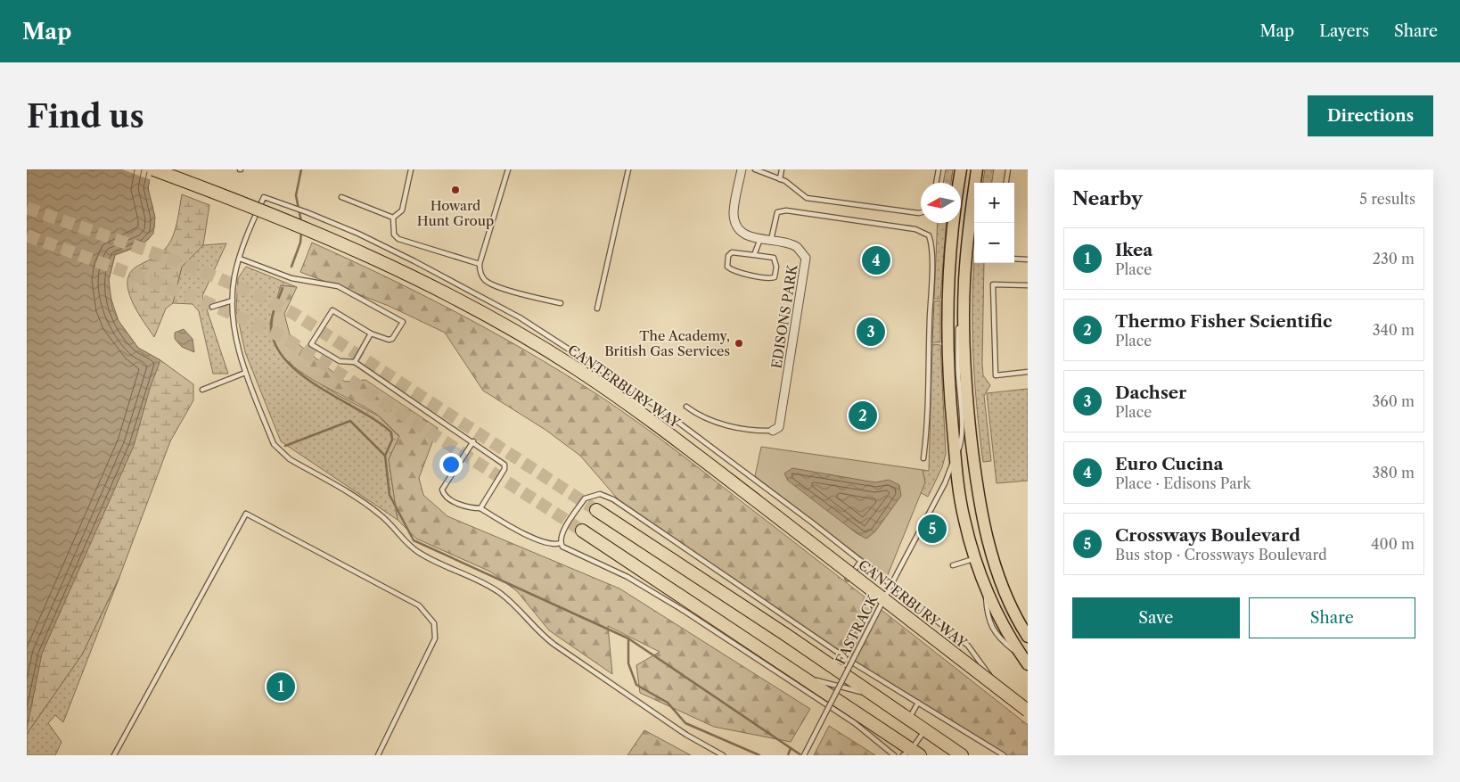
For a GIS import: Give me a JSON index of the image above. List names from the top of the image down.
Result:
{
  "streets": {
    "highway": ["CANTERBURY WAY"],
    "street": ["EDISONS PARK"],
    "lane": ["FASTRACK"]
  },
  "places": ["Howard Hunt Group", "The Academy, British Gas Services"],
  "north": "left",
  "page": {
    "header": "Map",
    "nav": ["Map", "Layers", "Share"],
    "buttons": [
      "Directions",
      ["Save", "Share"]
    ],
    "title": "Find us",
    "heading": ["Nearby", "5 results"],
    "map_buttons": ["+", "−"],
    "list": [
      {
        "mark": "1",
        "name": "Ikea",
        "note": "Place",
        "value": "230 m"
      },
      {
        "mark": "2",
        "name": "Thermo Fisher Scientific",
        "note": "Place",
        "value": "340 m"
      },
      {
        "mark": "3",
        "name": "Dachser",
        "note": "Place",
        "value": "360 m"
      },
      {
        "mark": "4",
        "name": "Euro Cucina",
        "note": "Place · Edisons Park",
        "value": "380 m"
      },
      {
        "mark": "5",
        "name": "Crossways Boulevard",
        "note": "Bus stop · Crossways Boulevard",
        "value": "400 m"
      }
    ],
    "pins": [
      "4",
      "3",
      "2",
      "5",
      "1"
    ]
  }
}
